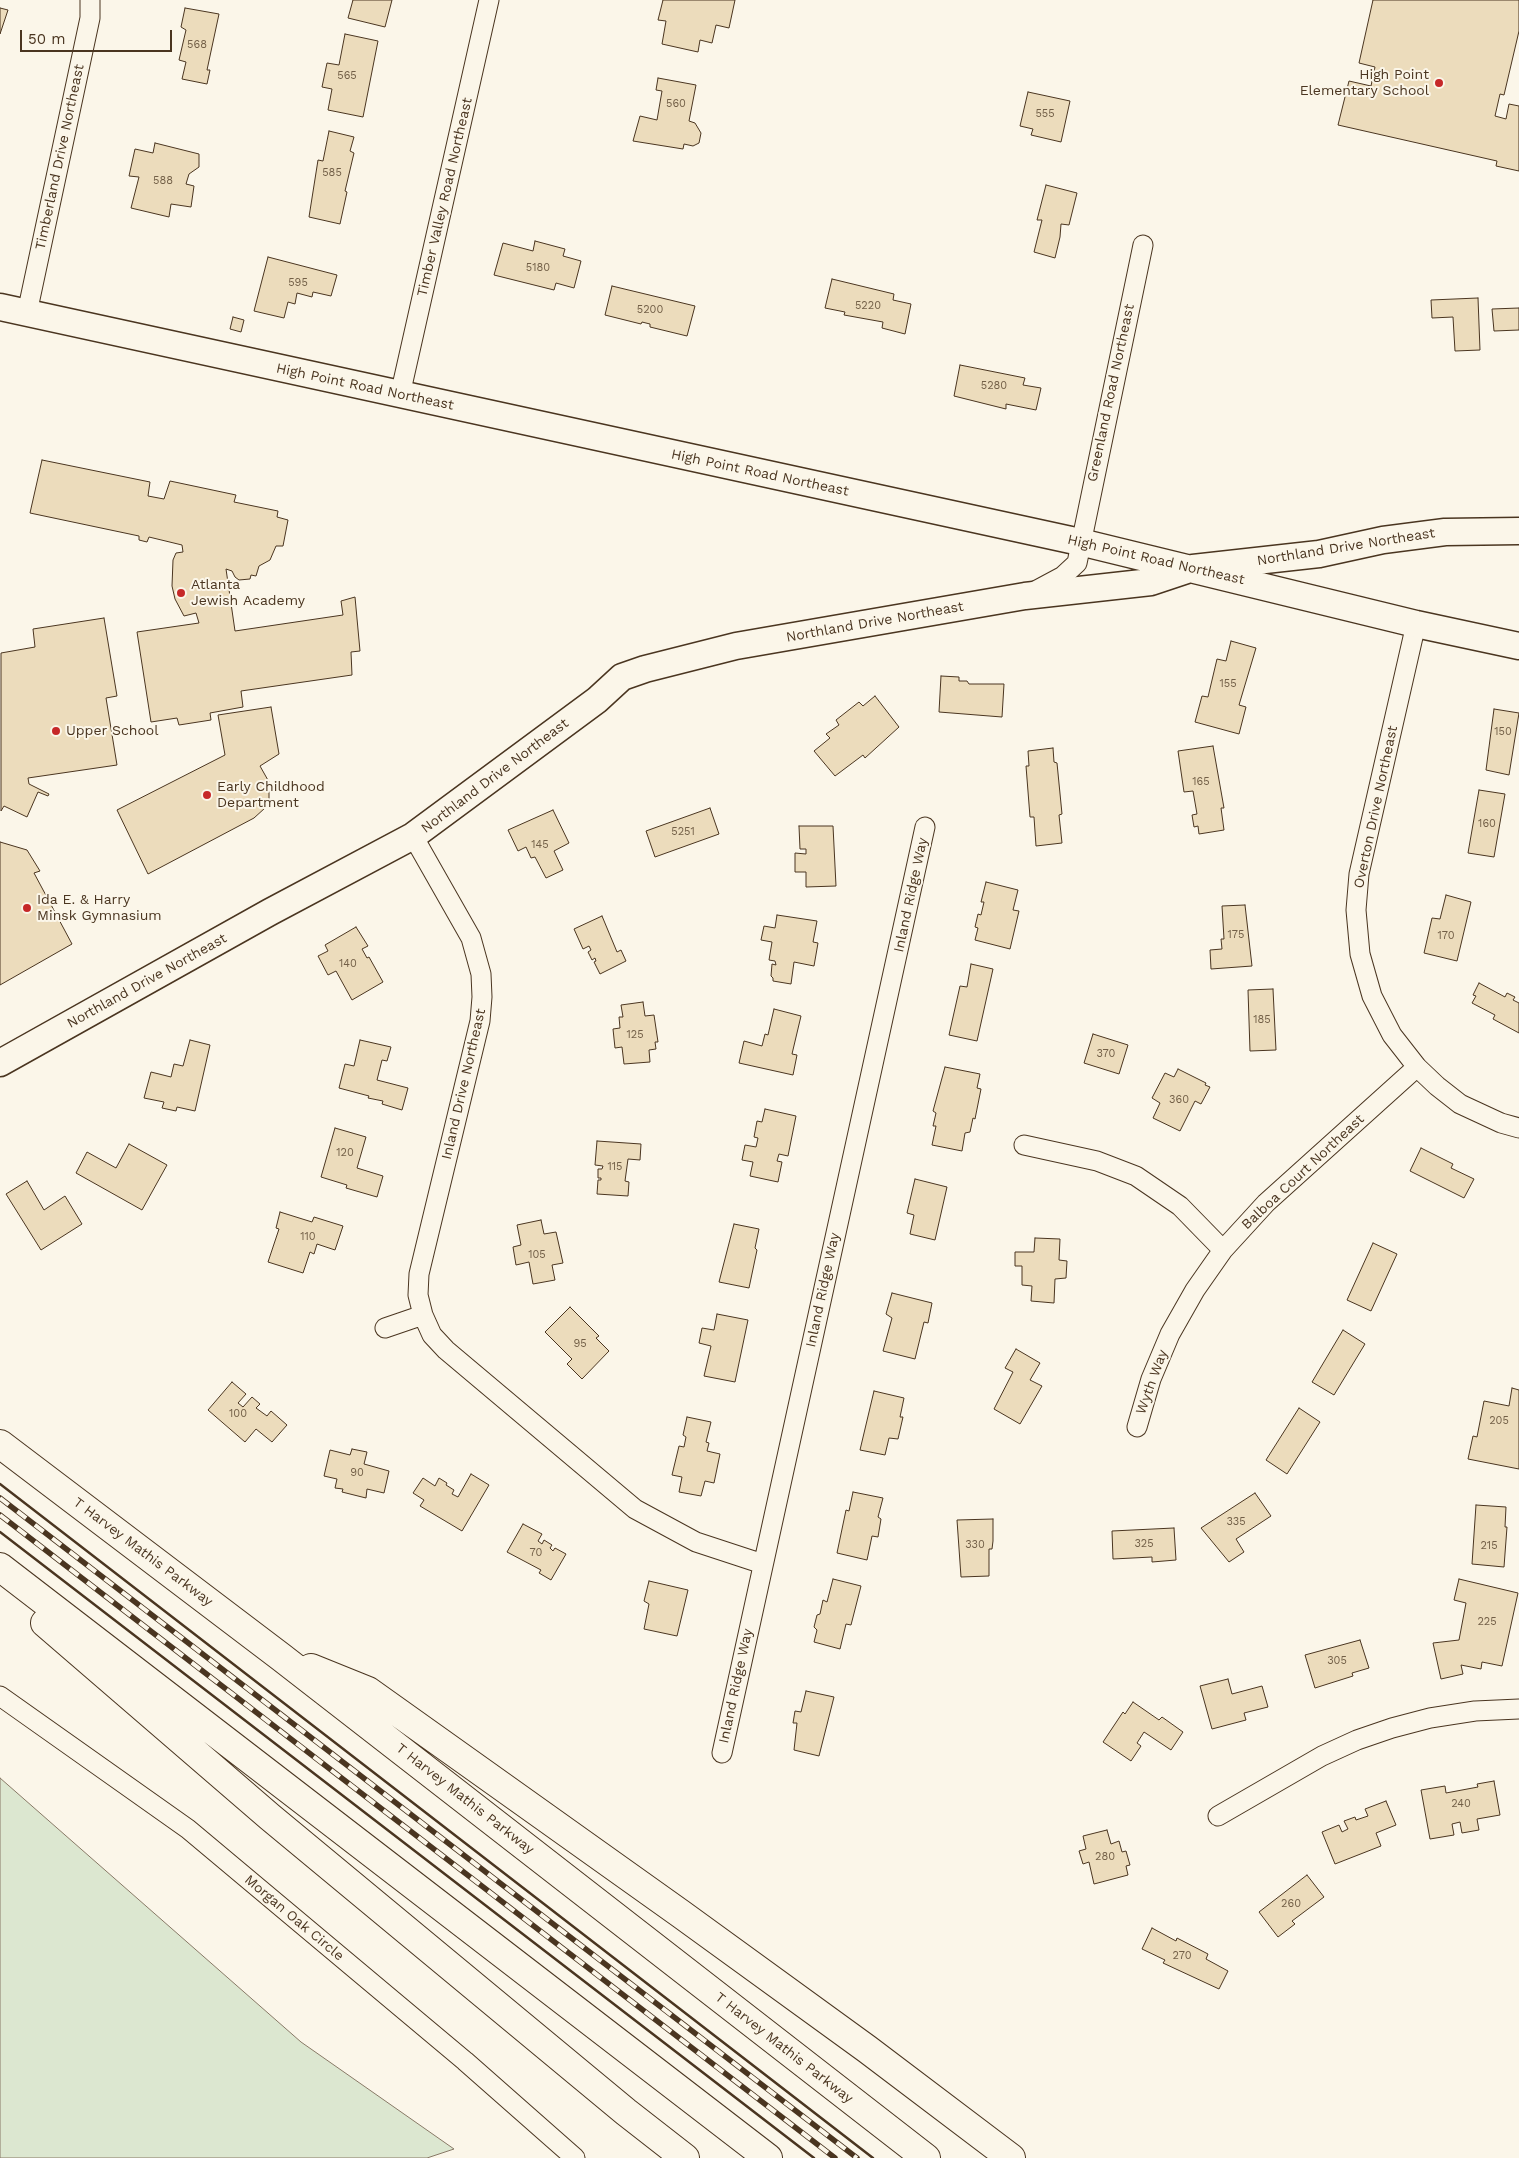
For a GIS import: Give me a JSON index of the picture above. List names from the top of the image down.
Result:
{
  "streets": {
    "highway": ["T Harvey Mathis Parkway"],
    "street": [
      "Timberland Drive Northeast",
      "Timber Valley Road Northeast",
      "High Point Road Northeast",
      "Greenland Road Northeast",
      "Northland Drive Northeast",
      "Overton Drive Northeast",
      "Inland Ridge Way",
      "Inland Drive Northeast",
      "Balboa Court Northeast",
      "Wyth Way",
      "Morgan Oak Circle"
    ]
  },
  "crossings": [
    ["Timberland Drive Northeast", "High Point Road Northeast"],
    ["Timber Valley Road Northeast", "High Point Road Northeast"],
    ["High Point Road Northeast", "Greenland Road Northeast"],
    ["High Point Road Northeast", "Northland Drive Northeast"],
    ["High Point Road Northeast", "Overton Drive Northeast"],
    ["Greenland Road Northeast", "Northland Drive Northeast"],
    ["Northland Drive Northeast", "Inland Drive Northeast"],
    ["Overton Drive Northeast", "Balboa Court Northeast"],
    ["Inland Ridge Way", "Inland Drive Northeast"],
    ["Balboa Court Northeast", "Wyth Way"]
  ],
  "places": [
    "High Point Elementary School",
    "Atlanta Jewish Academy",
    "Upper School",
    "Early Childhood Department",
    "Ida E. & Harry Minsk Gymnasium"
  ],
  "house_numbers": [
    "568",
    "565",
    "560",
    "555",
    "585",
    "588",
    "5180",
    "595",
    "5220",
    "5200",
    "5280",
    "155",
    "150",
    "165",
    "160",
    "5251",
    "145",
    "175",
    "170",
    "140",
    "185",
    "125",
    "370",
    "360",
    "120",
    "115",
    "110",
    "105",
    "95",
    "100",
    "205",
    "90",
    "335",
    "325",
    "330",
    "215",
    "70",
    "225",
    "305",
    "240",
    "280",
    "260",
    "270"
  ],
  "scale_bar": "50 m"
}
